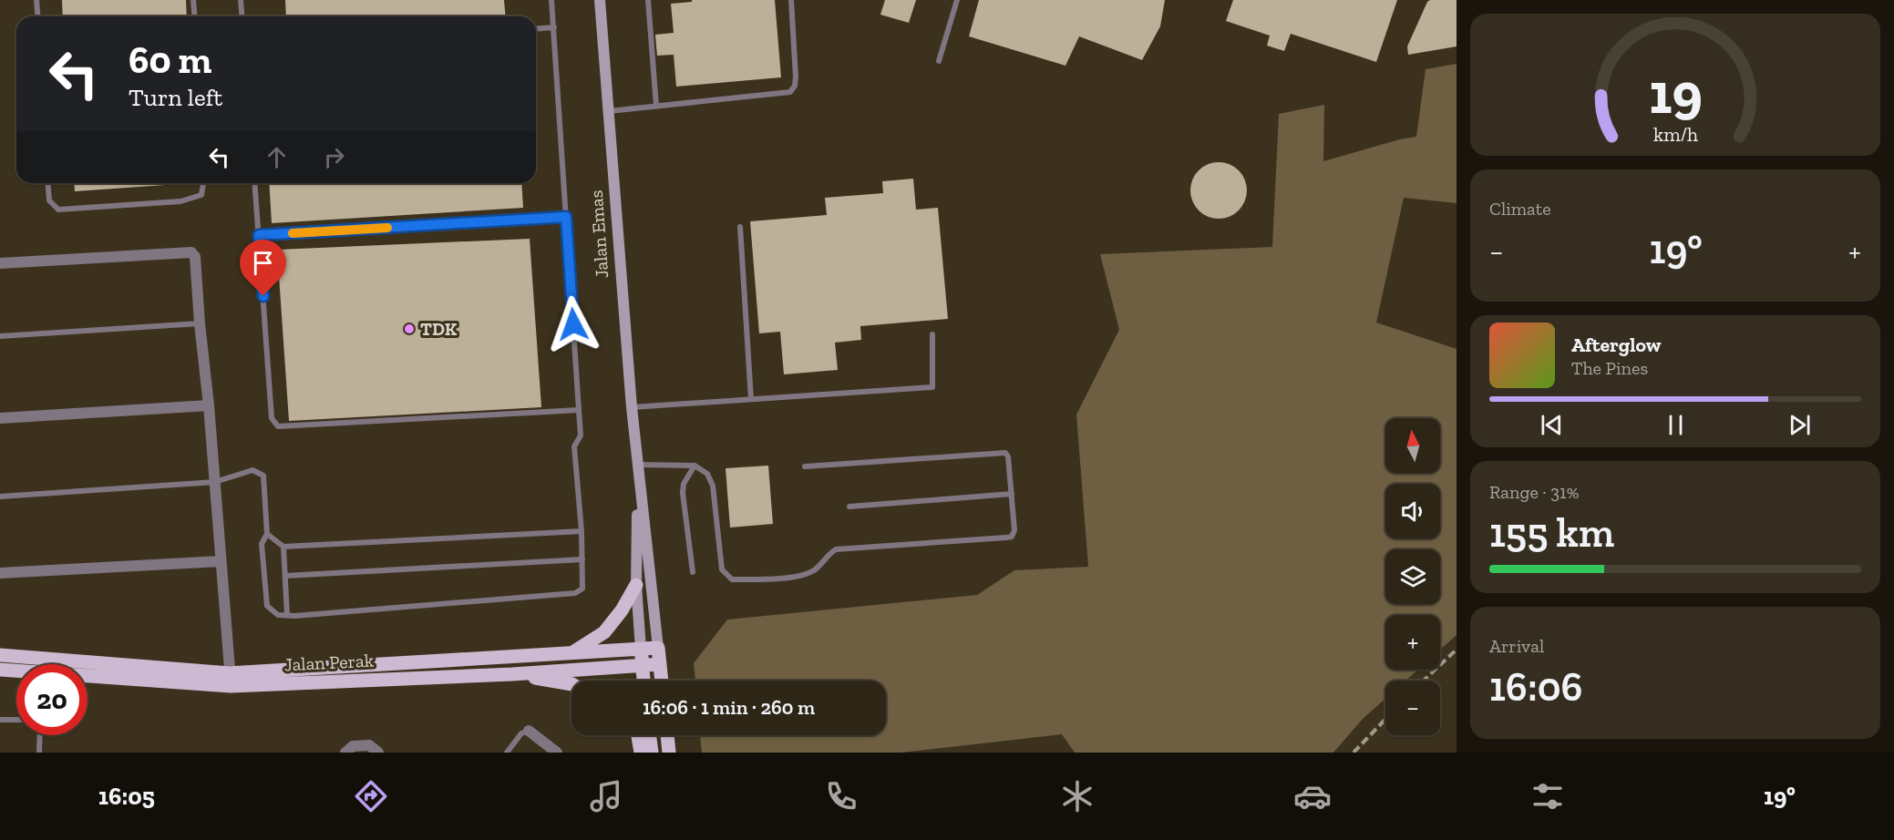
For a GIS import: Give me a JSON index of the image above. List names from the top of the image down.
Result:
{
  "streets": {
    "main road": ["Jalan Emas", "Jalan Perak"]
  },
  "crossings": [
    ["Jalan Emas", "Jalan Perak"]
  ],
  "places": ["TDK"],
  "north": "top",
  "page": {
    "turn": ["60 m", "Turn left"],
    "tile": [
      "Climate",
      ["Range · 31%", "155 km"],
      ["Arrival", "16:06"]
    ],
    "heat": ["−", "19°", "+"],
    "song": ["Afterglow", "The Pines"],
    "map_buttons": ["+", "−"],
    "limit": "20",
    "trip": "16:06 · 1 min · 260 m",
    "tabs": ["16:05", "19°"],
    "gauge": ["19", "km/h"]
  }
}
